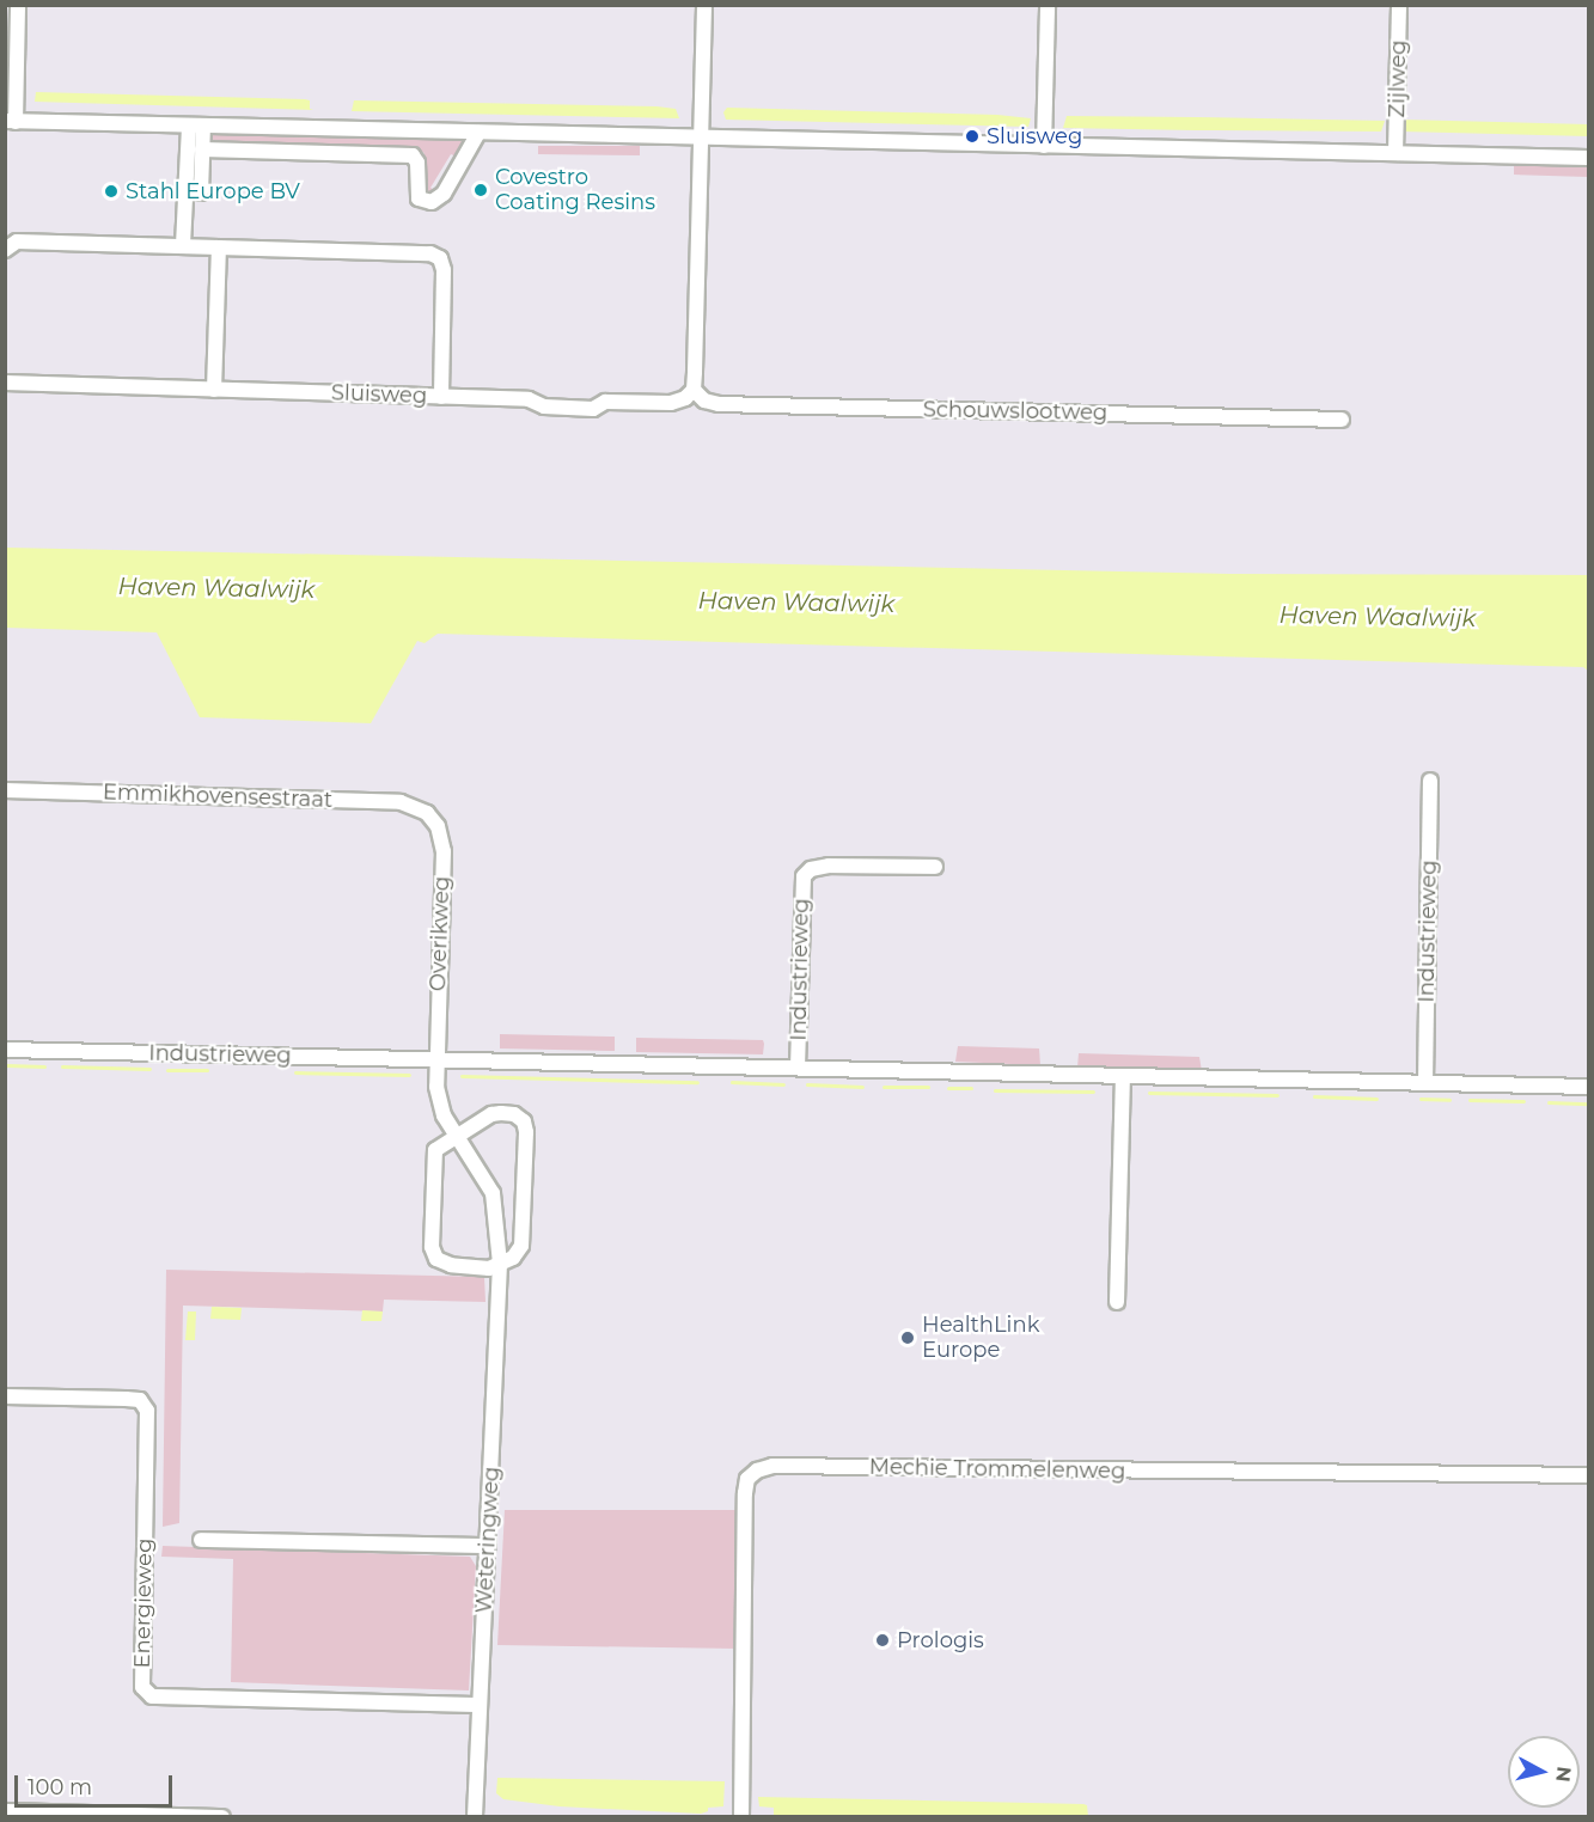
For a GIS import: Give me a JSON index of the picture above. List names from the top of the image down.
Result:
{
  "streets": {
    "street": [
      "Zijlweg",
      "Sluisweg",
      "Schouwslootweg",
      "Emmikhovensestraat",
      "Industrieweg",
      "Overikweg",
      "Mechie Trommelenweg",
      "Weteringweg",
      "Energieweg"
    ]
  },
  "crossings": [
    ["Emmikhovensestraat", "Overikweg"],
    ["Industrieweg", "Overikweg"],
    ["Weteringweg", "Energieweg"]
  ],
  "water": ["Haven Waalwijk"],
  "places": [
    "Sluisweg",
    "Covestro Coating Resins",
    "Stahl Europe BV",
    "HealthLink Europe",
    "Prologis"
  ],
  "scale_bar": "100 m",
  "north": "right"
}
